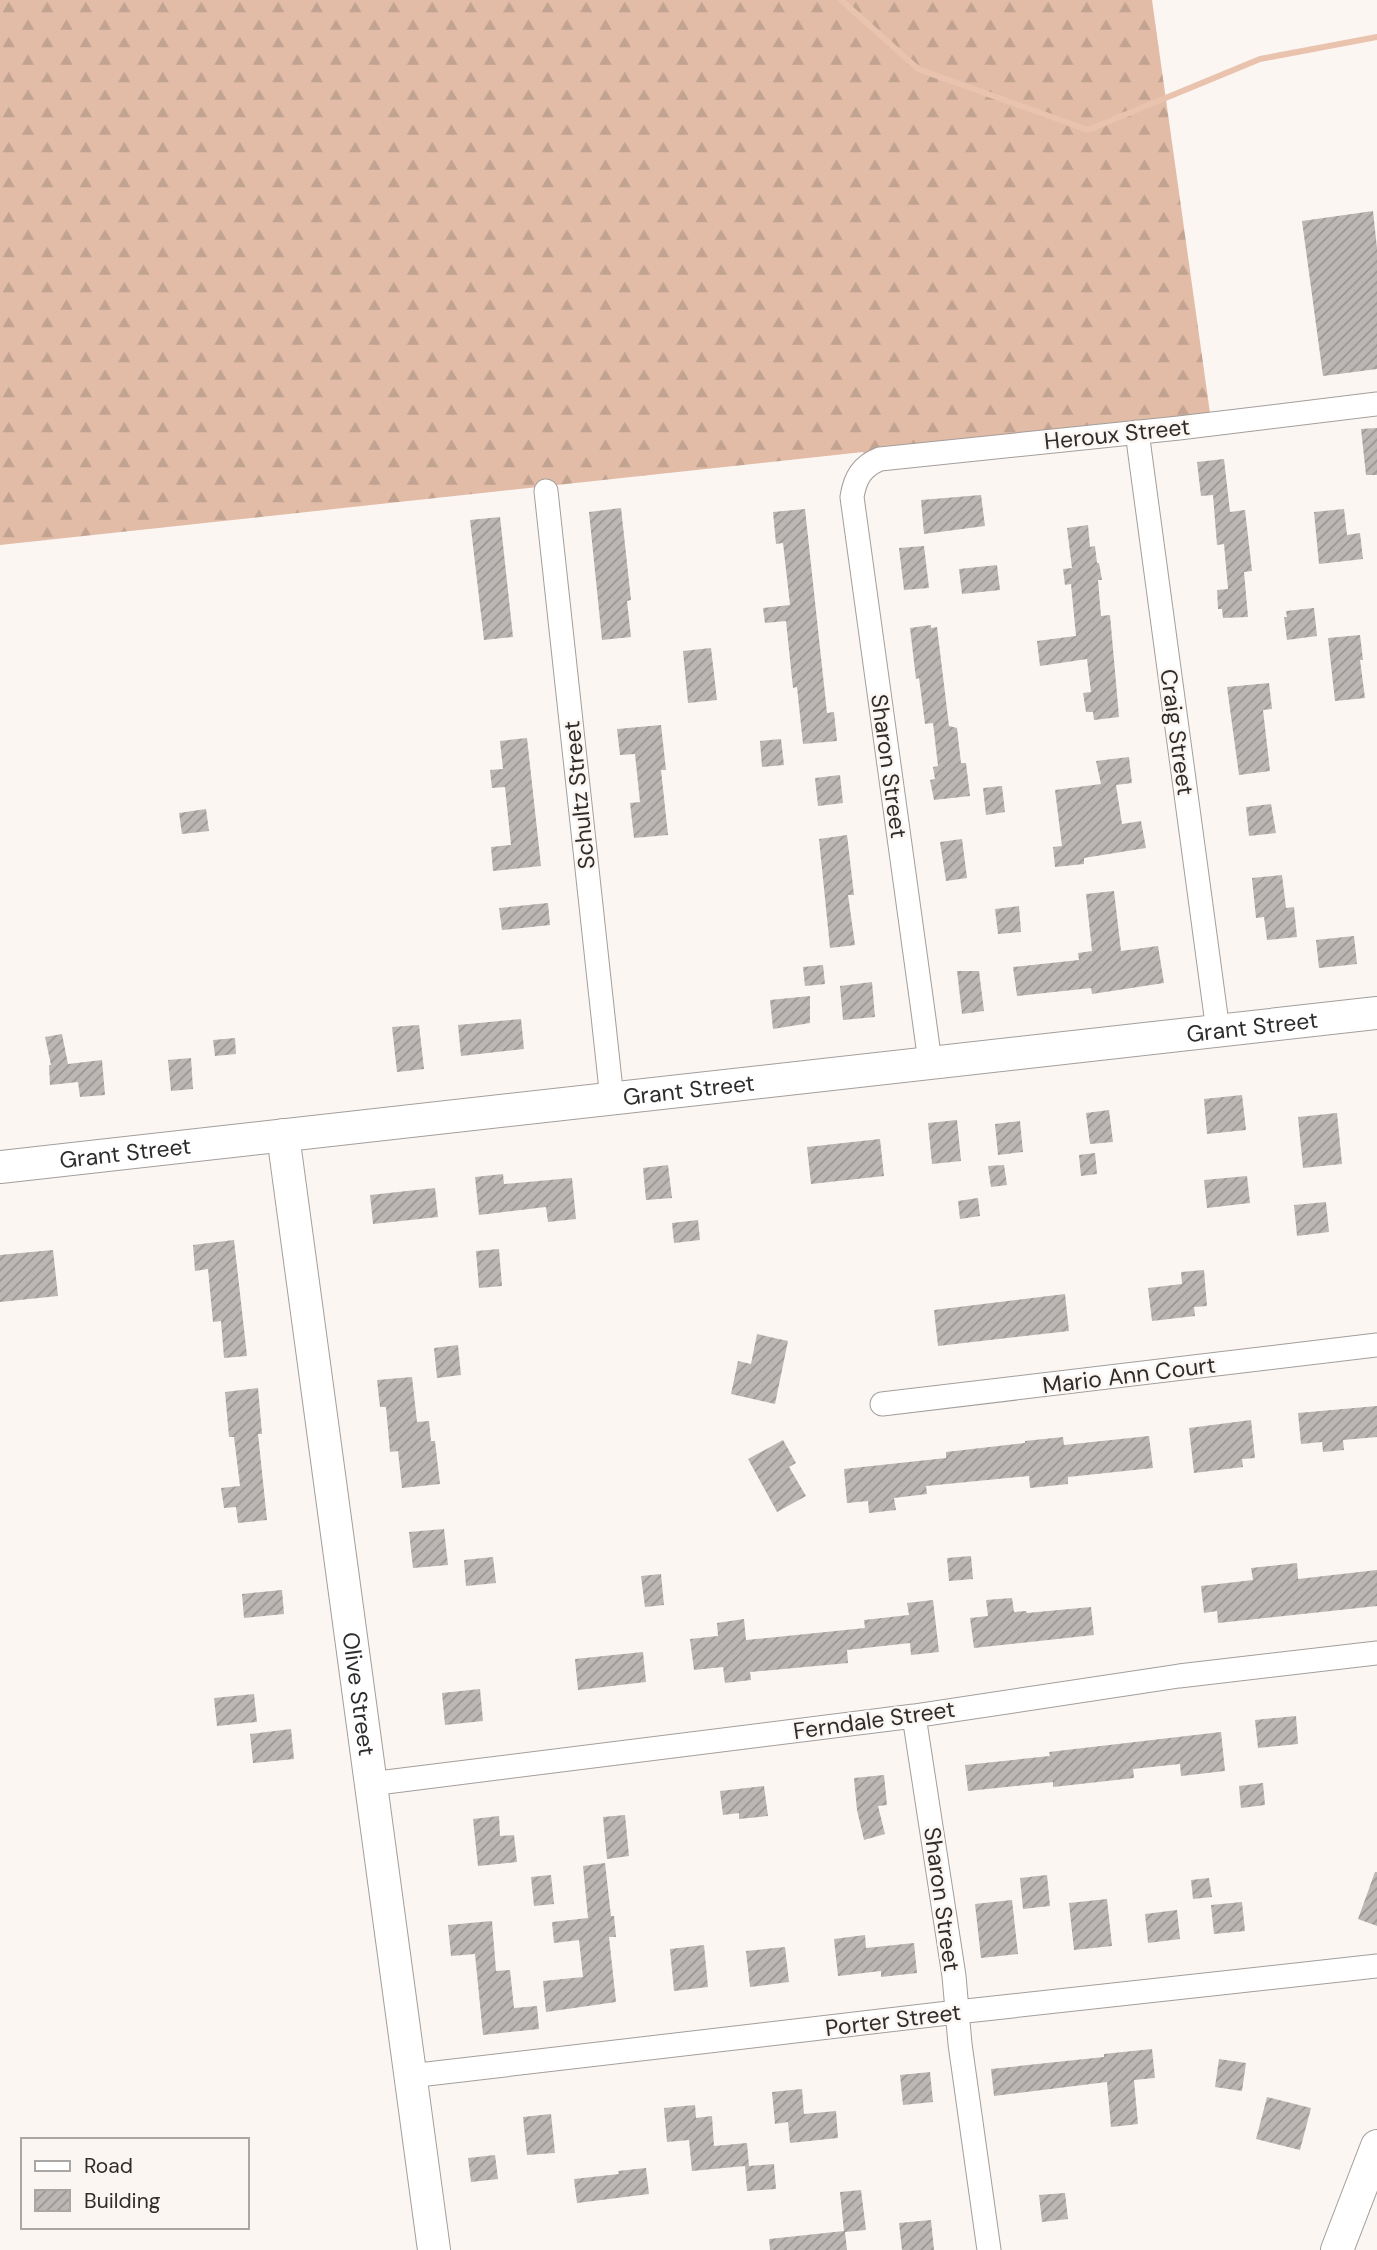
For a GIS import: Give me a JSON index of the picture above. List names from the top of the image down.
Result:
{
  "streets": {
    "street": [
      "Heroux Street",
      "Craig Street",
      "Sharon Street",
      "Schultz Street",
      "Grant Street",
      "Mario Ann Court",
      "Olive Street",
      "Ferndale Street",
      "Porter Street"
    ]
  },
  "crossings": [
    ["Heroux Street", "Craig Street"],
    ["Heroux Street", "Sharon Street"],
    ["Craig Street", "Grant Street"],
    ["Sharon Street", "Grant Street"],
    ["Sharon Street", "Ferndale Street"],
    ["Sharon Street", "Porter Street"],
    ["Schultz Street", "Grant Street"],
    ["Grant Street", "Olive Street"],
    ["Olive Street", "Ferndale Street"],
    ["Olive Street", "Porter Street"]
  ],
  "legend": ["Road", "Building"]
}
